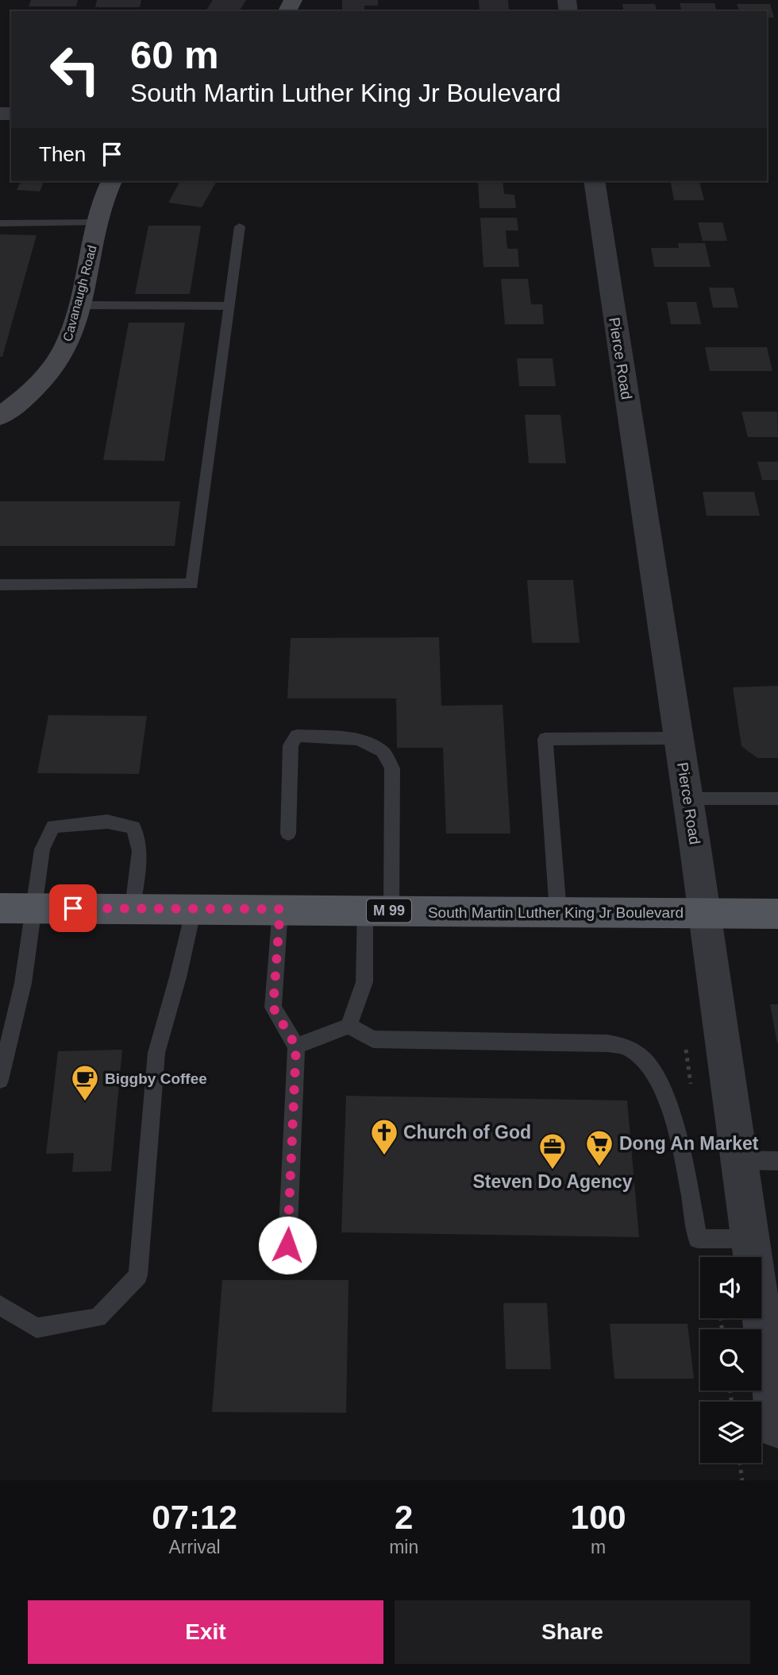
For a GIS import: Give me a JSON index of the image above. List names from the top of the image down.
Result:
{
  "streets": {
    "main road": ["M 99", "South Martin Luther King Jr Boulevard"],
    "street": ["Cavanaugh Road", "Pierce Road"]
  },
  "crossings": [
    ["Pierce Road", "South Martin Luther King Jr Boulevard"]
  ],
  "places": {
    "cafe": ["Biggby Coffee"],
    "church": ["Church of God"],
    "supermarket": ["Dong An Market"],
    "office": ["Steven Do Agency"]
  },
  "page": {
    "turn": ["60 m", "South Martin Luther King Jr Boulevard"],
    "then": "Then",
    "eta": [
      "07:12",
      "Arrival",
      "2",
      "min",
      "100",
      "m"
    ],
    "buttons": ["Exit", "Share"]
  }
}
